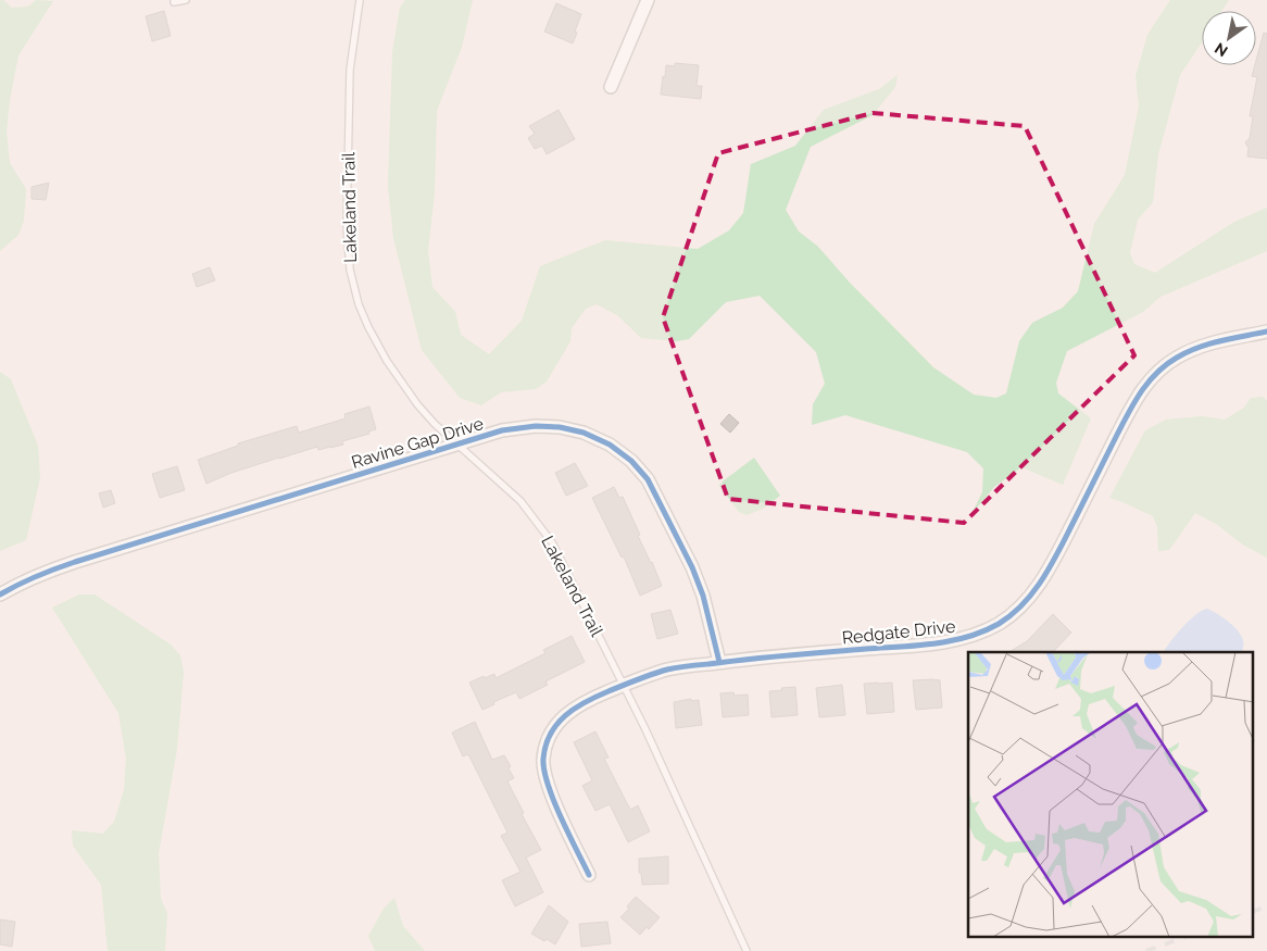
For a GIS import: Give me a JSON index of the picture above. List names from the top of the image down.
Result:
{
  "streets": {
    "street": ["Ravine Gap Drive", "Redgate Drive"],
    "lane": ["Lakeland Trail"]
  },
  "crossings": [
    ["Lakeland Trail", "Ravine Gap Drive"],
    ["Lakeland Trail", "Redgate Drive"],
    ["Ravine Gap Drive", "Redgate Drive"]
  ],
  "north": "bottom left"
}
